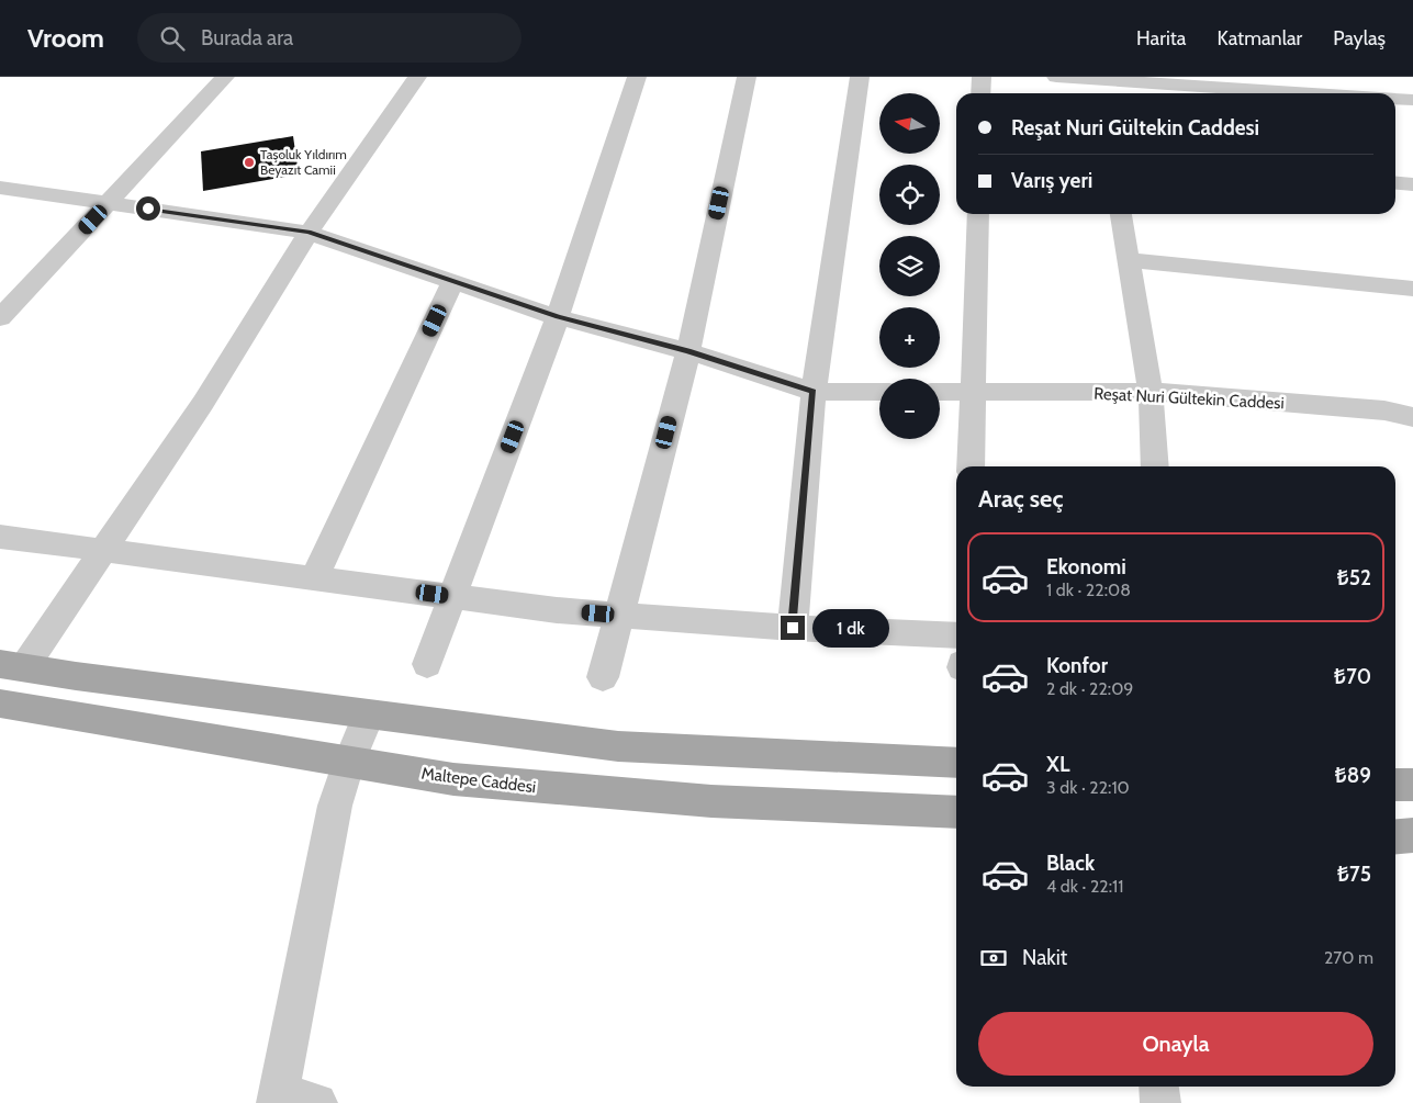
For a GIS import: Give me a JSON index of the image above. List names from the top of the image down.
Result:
{
  "streets": {
    "main road": ["Maltepe Caddesi"],
    "street": ["Reşat Nuri Gültekin Caddesi"]
  },
  "places": ["Taşoluk Yıldırım Beyazıt Camii"],
  "north": "left",
  "page": {
    "header": "Vroom",
    "search": "Burada ara",
    "nav": ["Harita", "Katmanlar", "Paylaş"],
    "map_buttons": ["+", "−"],
    "banner": ["Reşat Nuri Gültekin Caddesi", "Varış yeri"],
    "heading": "Araç seç",
    "list": [
      {
        "name": "Ekonomi",
        "note": "1 dk · 22:08",
        "value": "₺52"
      },
      {
        "name": "Konfor",
        "note": "2 dk · 22:09",
        "value": "₺70"
      },
      {
        "name": "XL",
        "note": "3 dk · 22:10",
        "value": "₺89"
      },
      {
        "name": "Black",
        "note": "4 dk · 22:11",
        "value": "₺75"
      }
    ],
    "bubble": "1 dk",
    "pay": ["Nakit", "270 m"],
    "buttons": "Onayla"
  }
}
